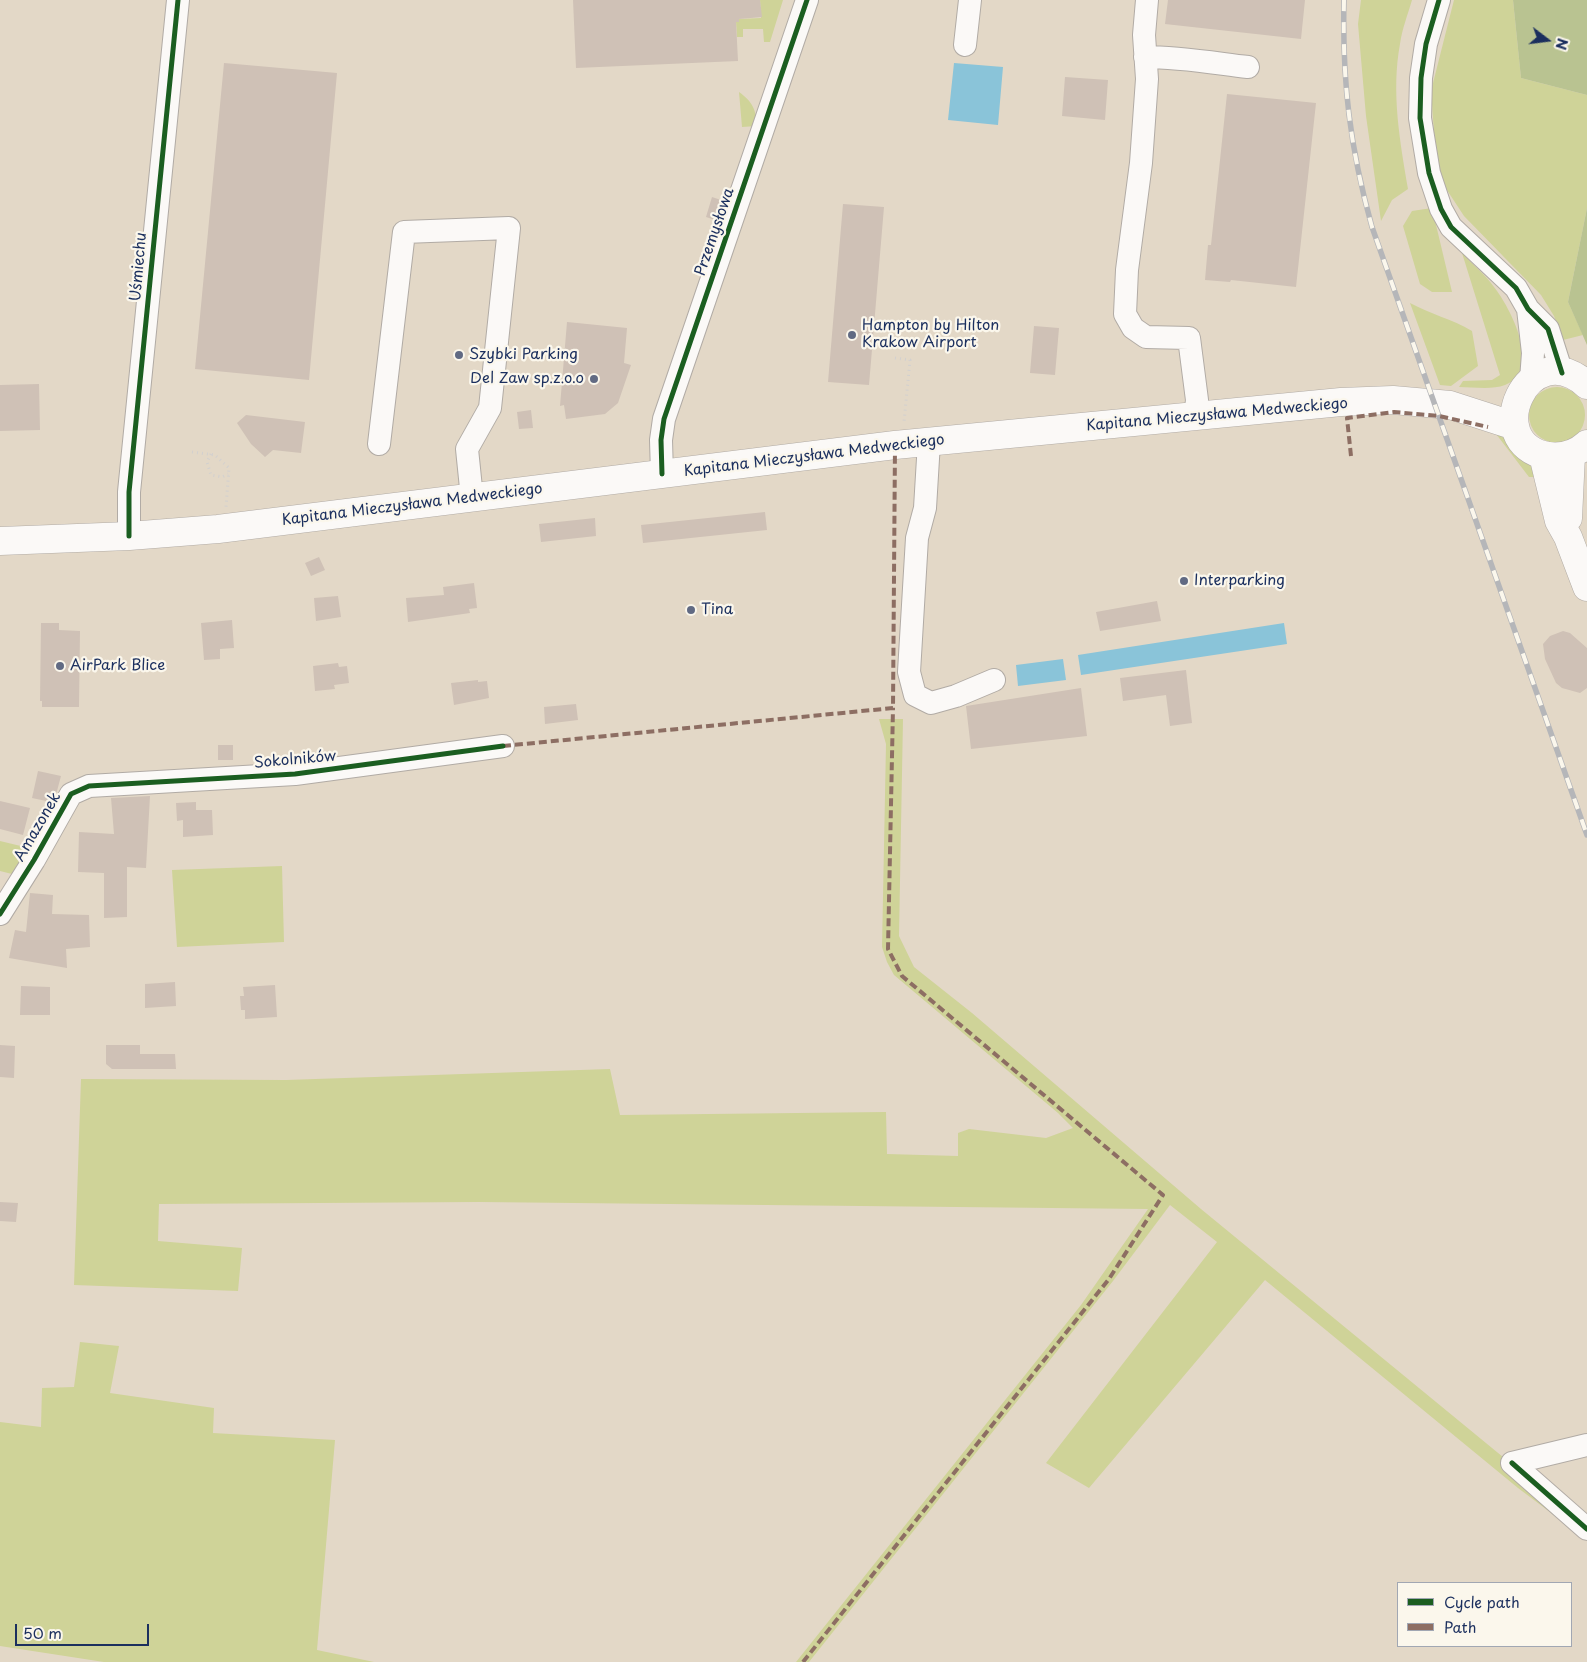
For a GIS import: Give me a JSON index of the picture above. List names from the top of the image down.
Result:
{
  "streets": {
    "main road": ["Kapitana Mieczysława Medweckiego"],
    "street": [
      "Przemysłowa",
      "Uśmiechu",
      "Sokolników",
      "Amazonek"
    ]
  },
  "crossings": [
    ["Przemysłowa", "Kapitana Mieczysława Medweckiego"],
    ["Uśmiechu", "Kapitana Mieczysława Medweckiego"],
    ["Sokolników", "Amazonek"]
  ],
  "places": [
    "Hampton by Hilton Krakow Airport",
    "Szybki Parking",
    "Del Zaw sp.z.o.o",
    "Interparking",
    "Tina",
    "AirPark Blice"
  ],
  "legend": ["Cycle path", "Path"],
  "scale_bar": "50 m",
  "north": "right"
}
